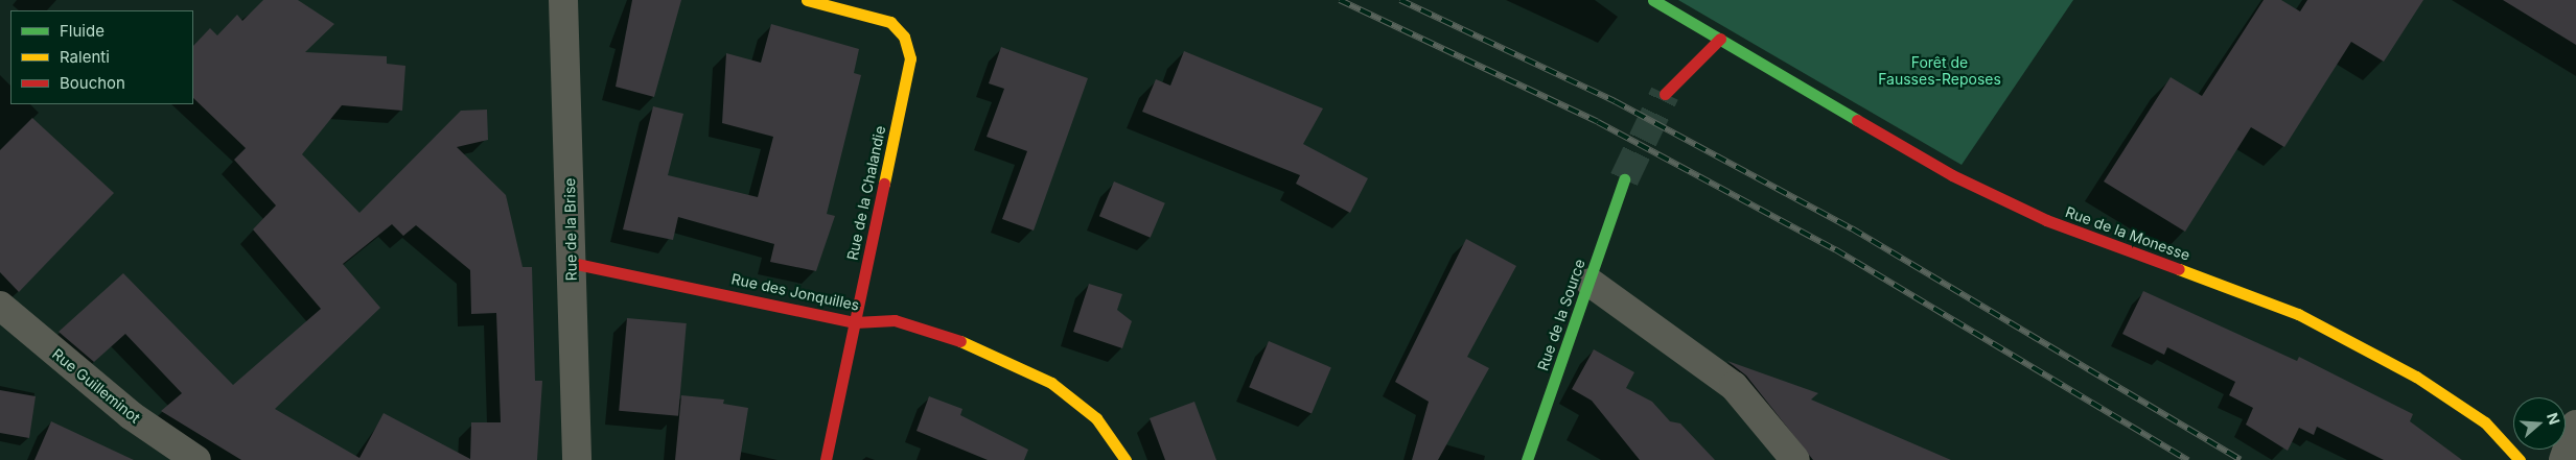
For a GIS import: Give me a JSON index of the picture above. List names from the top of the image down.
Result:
{
  "streets": {
    "street": [
      "Rue de la Chalandie",
      "Rue de la Brise",
      "Rue de la Monesse",
      "Rue des Jonquilles",
      "Rue de la Source",
      "Rue Guilleminot"
    ]
  },
  "crossings": [
    ["Rue de la Chalandie", "Rue des Jonquilles"],
    ["Rue de la Brise", "Rue des Jonquilles"]
  ],
  "parks": ["Forêt de Fausses-Reposes"],
  "legend": ["Fluide", "Ralenti", "Bouchon"],
  "north": "right"
}
